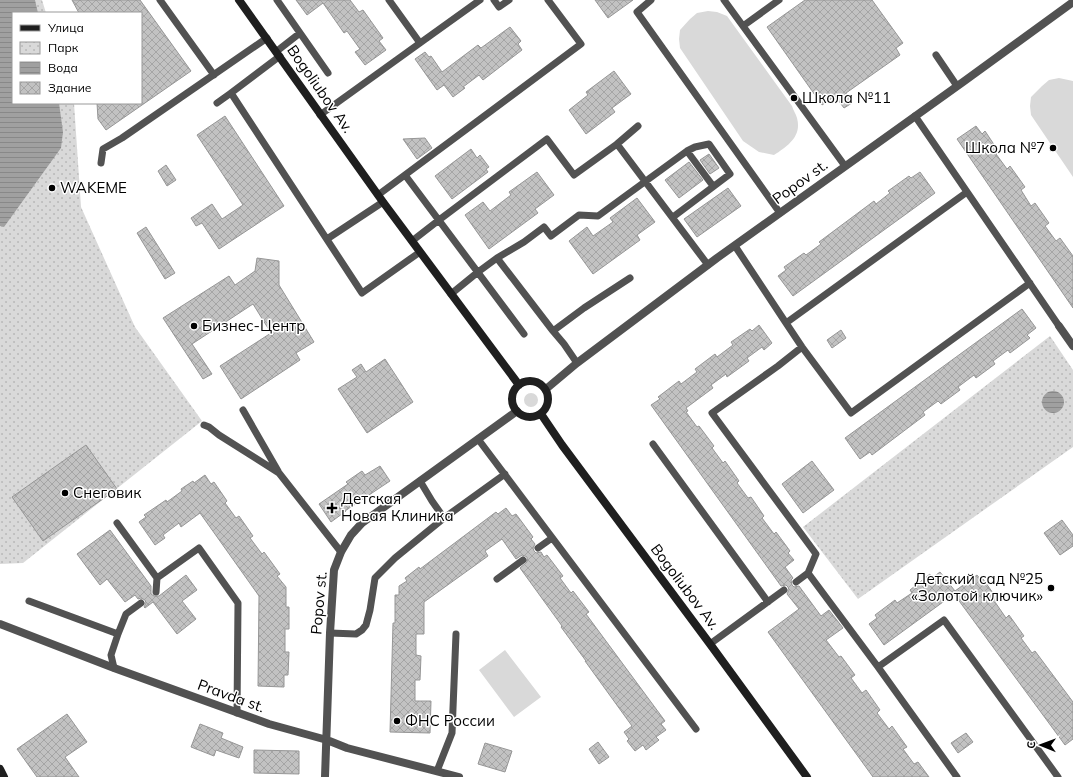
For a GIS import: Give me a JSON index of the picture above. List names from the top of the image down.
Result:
{
  "streets": {
    "main road": ["Bogoliubov Av."],
    "street": ["Popov st.", "Pravda st."]
  },
  "crossings": [
    ["Bogoliubov Av.", "Popov st."],
    ["Popov st.", "Pravda st."]
  ],
  "places": {
    "other": [
      "Школа №11",
      "Школа №7",
      "WAKEME",
      "Бизнес-Центр",
      "Снеговик",
      "Детский сад №25 «Золотой ключик»",
      "ФНС России"
    ],
    "health": ["Детская Новая Клиника"]
  },
  "legend": [
    "Улица",
    "Парк",
    "Вода",
    "Здание"
  ],
  "north": "left"
}
